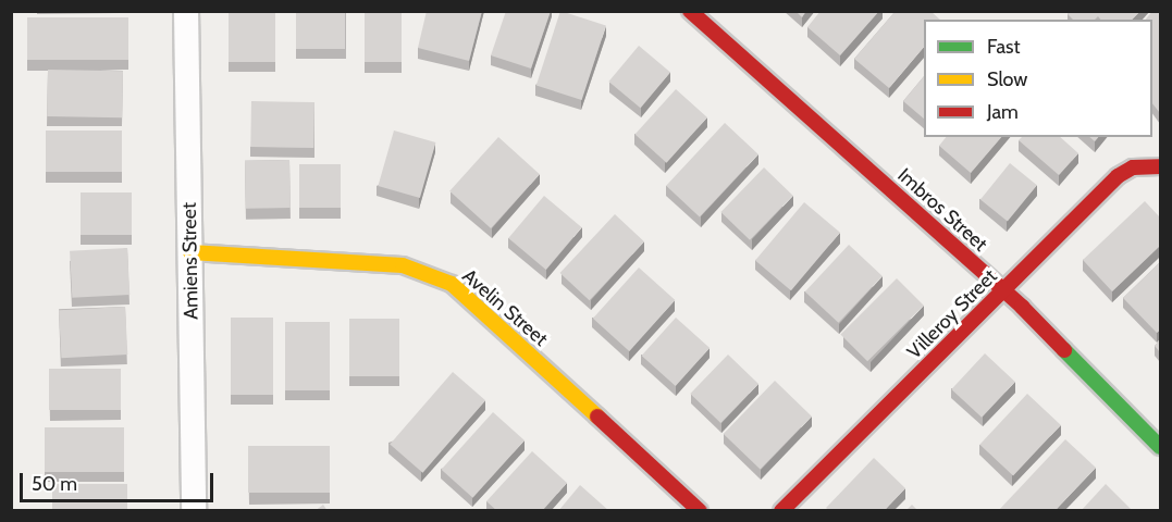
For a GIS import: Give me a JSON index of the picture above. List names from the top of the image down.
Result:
{
  "streets": {
    "street": [
      "Imbros Street",
      "Amiens Street",
      "Avelin Street",
      "Villeroy Street"
    ]
  },
  "crossings": [
    ["Imbros Street", "Villeroy Street"],
    ["Amiens Street", "Avelin Street"]
  ],
  "legend": ["Fast", "Slow", "Jam"],
  "scale_bar": "50 m"
}
